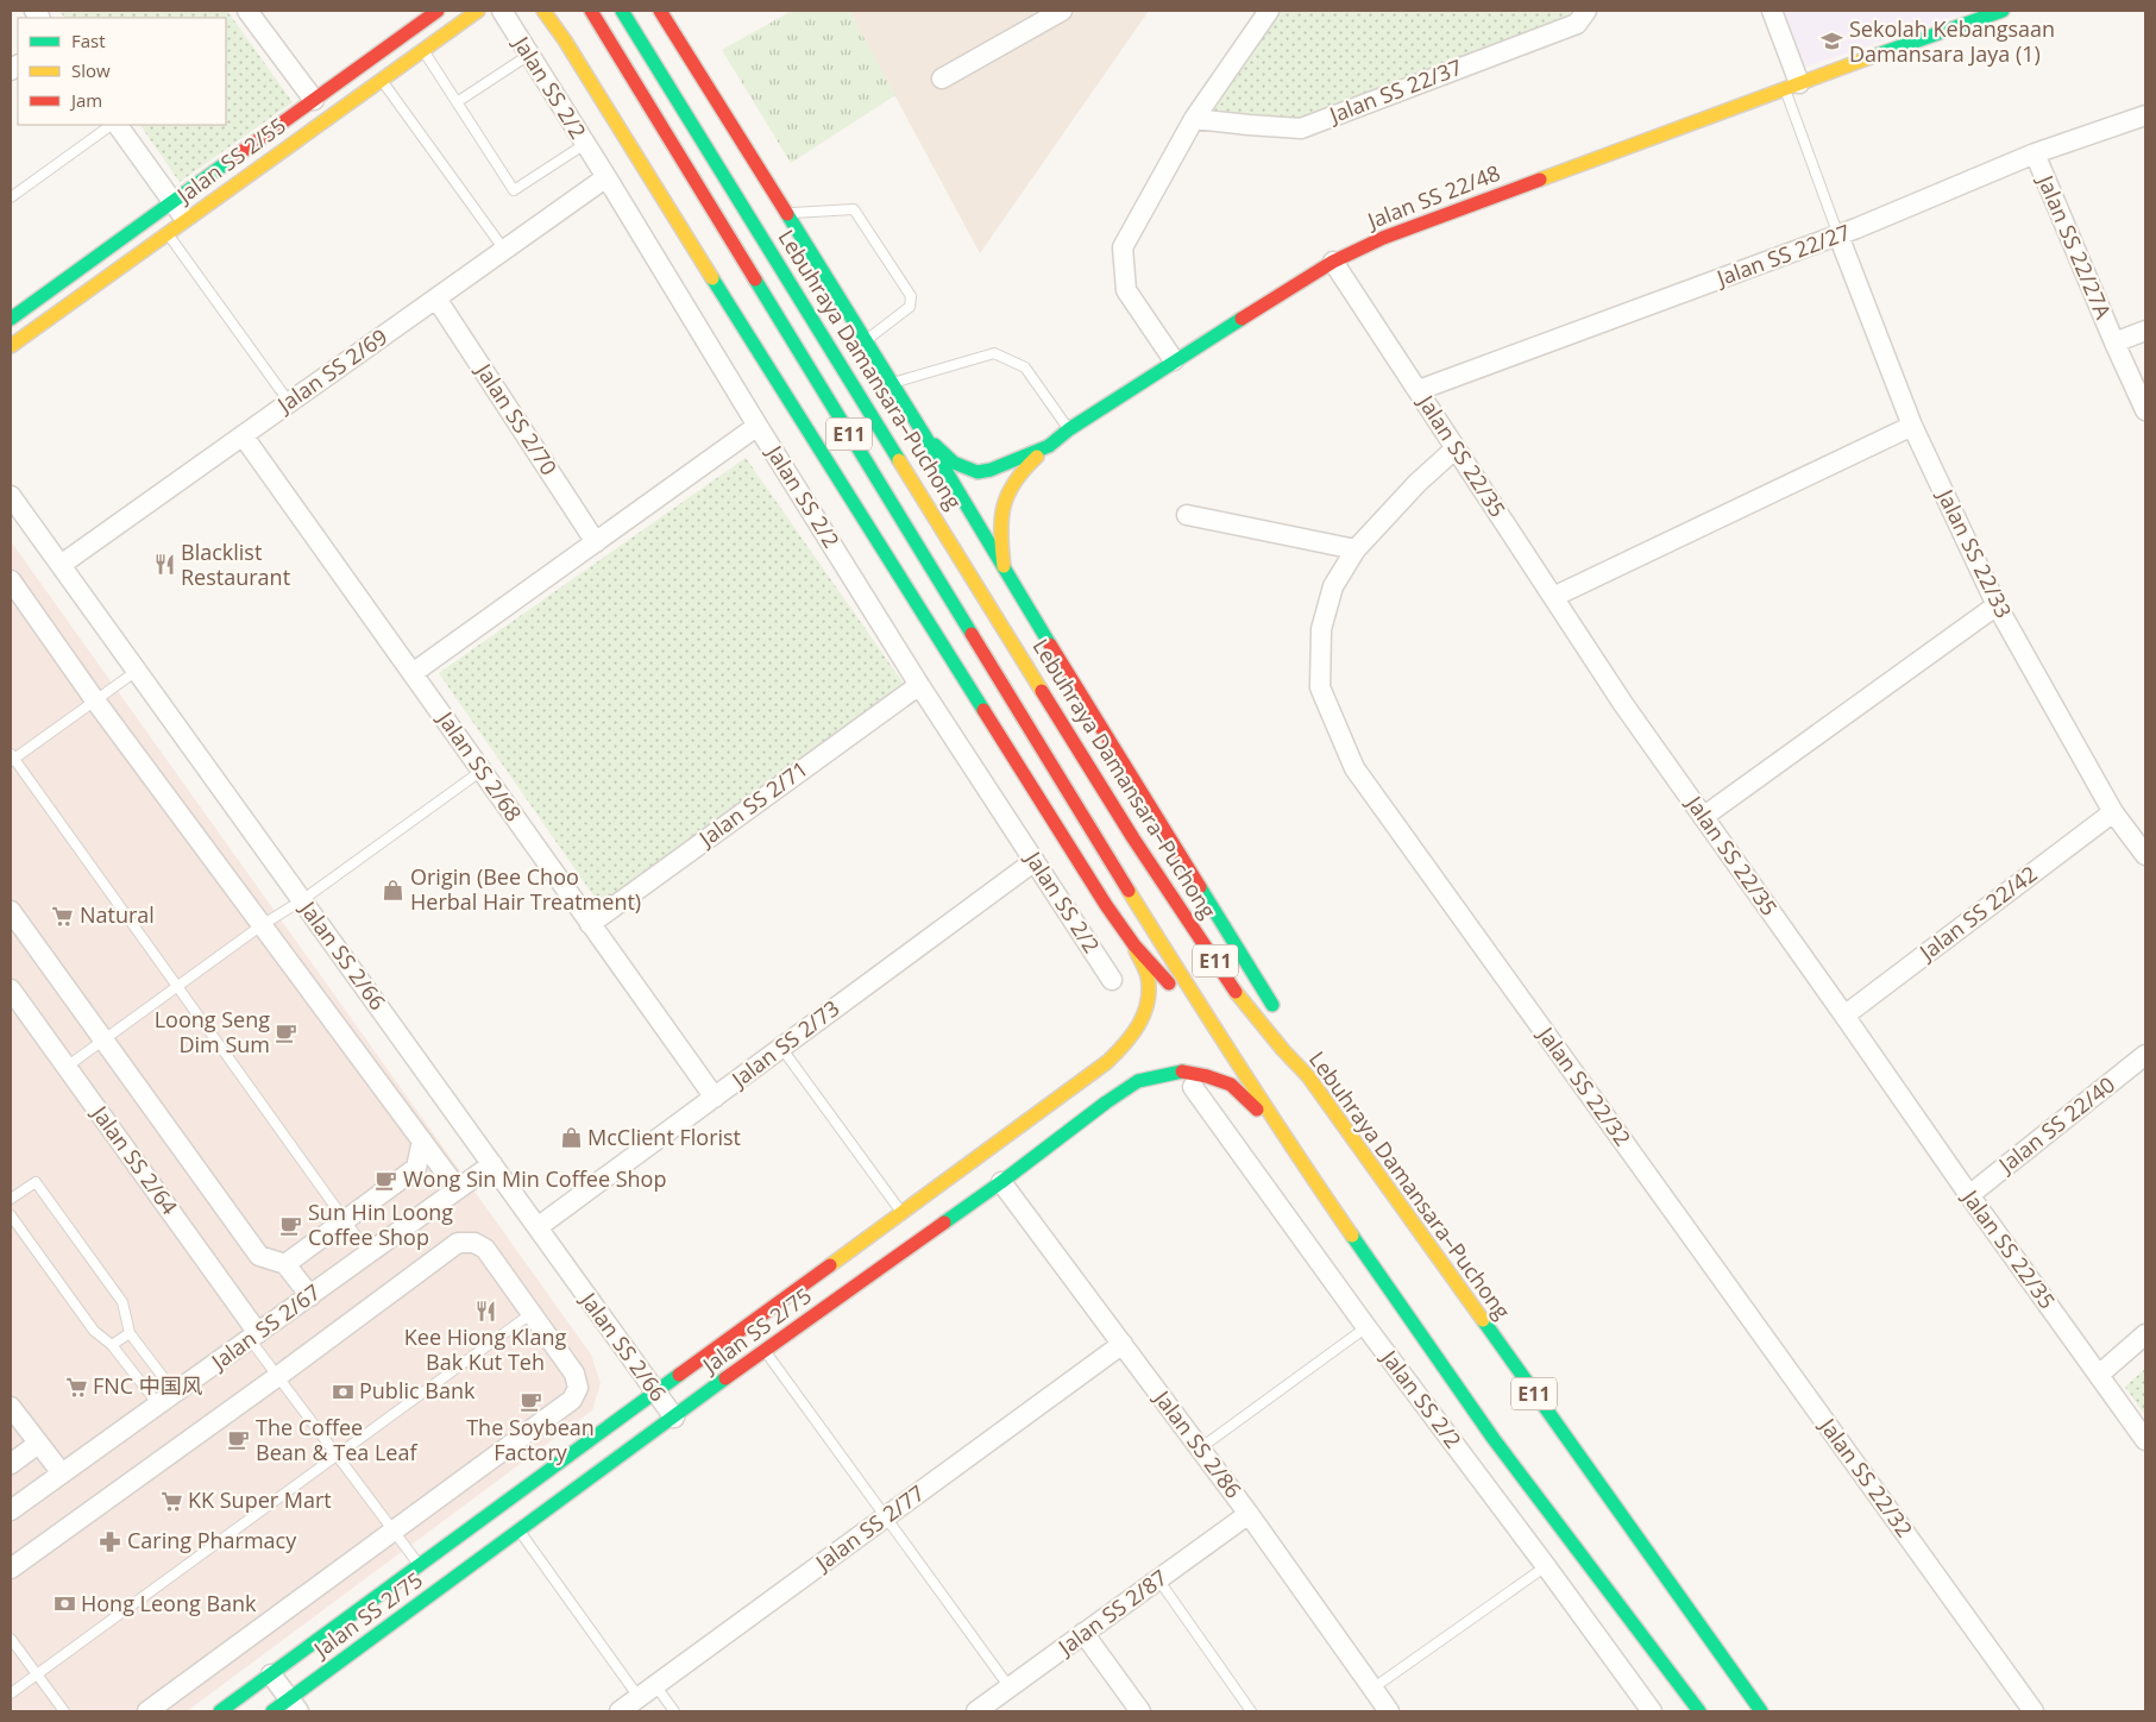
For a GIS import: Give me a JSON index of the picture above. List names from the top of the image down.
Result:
{
  "streets": {
    "main road": [
      "Jalan SS 2/55",
      "Jalan SS 22/48",
      "Lebuhraya Damansara–Puchong",
      "E11",
      "Jalan SS 2/75"
    ],
    "street": [
      "Jalan SS 2/2",
      "Jalan SS 22/37",
      "Jalan SS 22/27A",
      "Jalan SS 22/27",
      "Jalan SS 2/69",
      "Jalan SS 2/70",
      "Jalan SS 22/35",
      "Jalan SS 22/33",
      "Jalan SS 2/68",
      "Jalan SS 2/71",
      "Jalan SS 22/42",
      "Jalan SS 2/66",
      "Jalan SS 2/73",
      "Jalan SS 22/32",
      "Jalan SS 22/40",
      "Jalan SS 2/64",
      "Jalan SS 2/67",
      "Jalan SS 2/86",
      "Jalan SS 2/77",
      "Jalan SS 2/87"
    ]
  },
  "crossings": [
    ["Jalan SS 2/2", "Jalan SS 2/69"],
    ["Jalan SS 2/2", "Jalan SS 2/71"],
    ["Jalan SS 2/2", "Jalan SS 2/73"],
    ["Jalan SS 22/48", "Jalan SS 22/35"],
    ["Jalan SS 22/27A", "Jalan SS 22/27"],
    ["Jalan SS 22/27", "Jalan SS 22/35"],
    ["Jalan SS 22/27", "Jalan SS 22/33"],
    ["Jalan SS 2/69", "Jalan SS 2/70"],
    ["Jalan SS 2/69", "Jalan SS 2/68"],
    ["Jalan SS 2/69", "Jalan SS 2/66"],
    ["E11", "Jalan SS 2/75"],
    ["Jalan SS 22/35", "Jalan SS 22/42"],
    ["Jalan SS 22/35", "Jalan SS 22/32"],
    ["Jalan SS 22/35", "Jalan SS 22/40"],
    ["Jalan SS 22/33", "Jalan SS 22/42"],
    ["Jalan SS 2/68", "Jalan SS 2/71"],
    ["Jalan SS 2/68", "Jalan SS 2/73"],
    ["Jalan SS 2/66", "Jalan SS 2/73"],
    ["Jalan SS 2/66", "Jalan SS 2/67"],
    ["Jalan SS 2/66", "Jalan SS 2/75"],
    ["Jalan SS 2/64", "Jalan SS 2/67"],
    ["Jalan SS 2/75", "Jalan SS 2/86"],
    ["Jalan SS 2/86", "Jalan SS 2/77"],
    ["Jalan SS 2/86", "Jalan SS 2/87"]
  ],
  "places": {
    "school or university": ["Sekolah Kebangsaan Damansara Jaya (1)"],
    "restaurant": ["Blacklist Restaurant", "Kee Hiong Klang Bak Kut Teh"],
    "shop": ["Origin (Bee Choo Herbal Hair Treatment)", "McClient Florist"],
    "supermarket": ["Natural", "FNC 中国风", "KK Super Mart"],
    "cafe": [
      "Loong Seng Dim Sum",
      "Wong Sin Min Coffee Shop",
      "Sun Hin Loong Coffee Shop",
      "The Soybean Factory",
      "The Coffee Bean & Tea Leaf"
    ],
    "bank": ["Public Bank", "Hong Leong Bank"],
    "pharmacy": ["Caring Pharmacy"]
  },
  "legend": ["Fast", "Slow", "Jam"]
}
